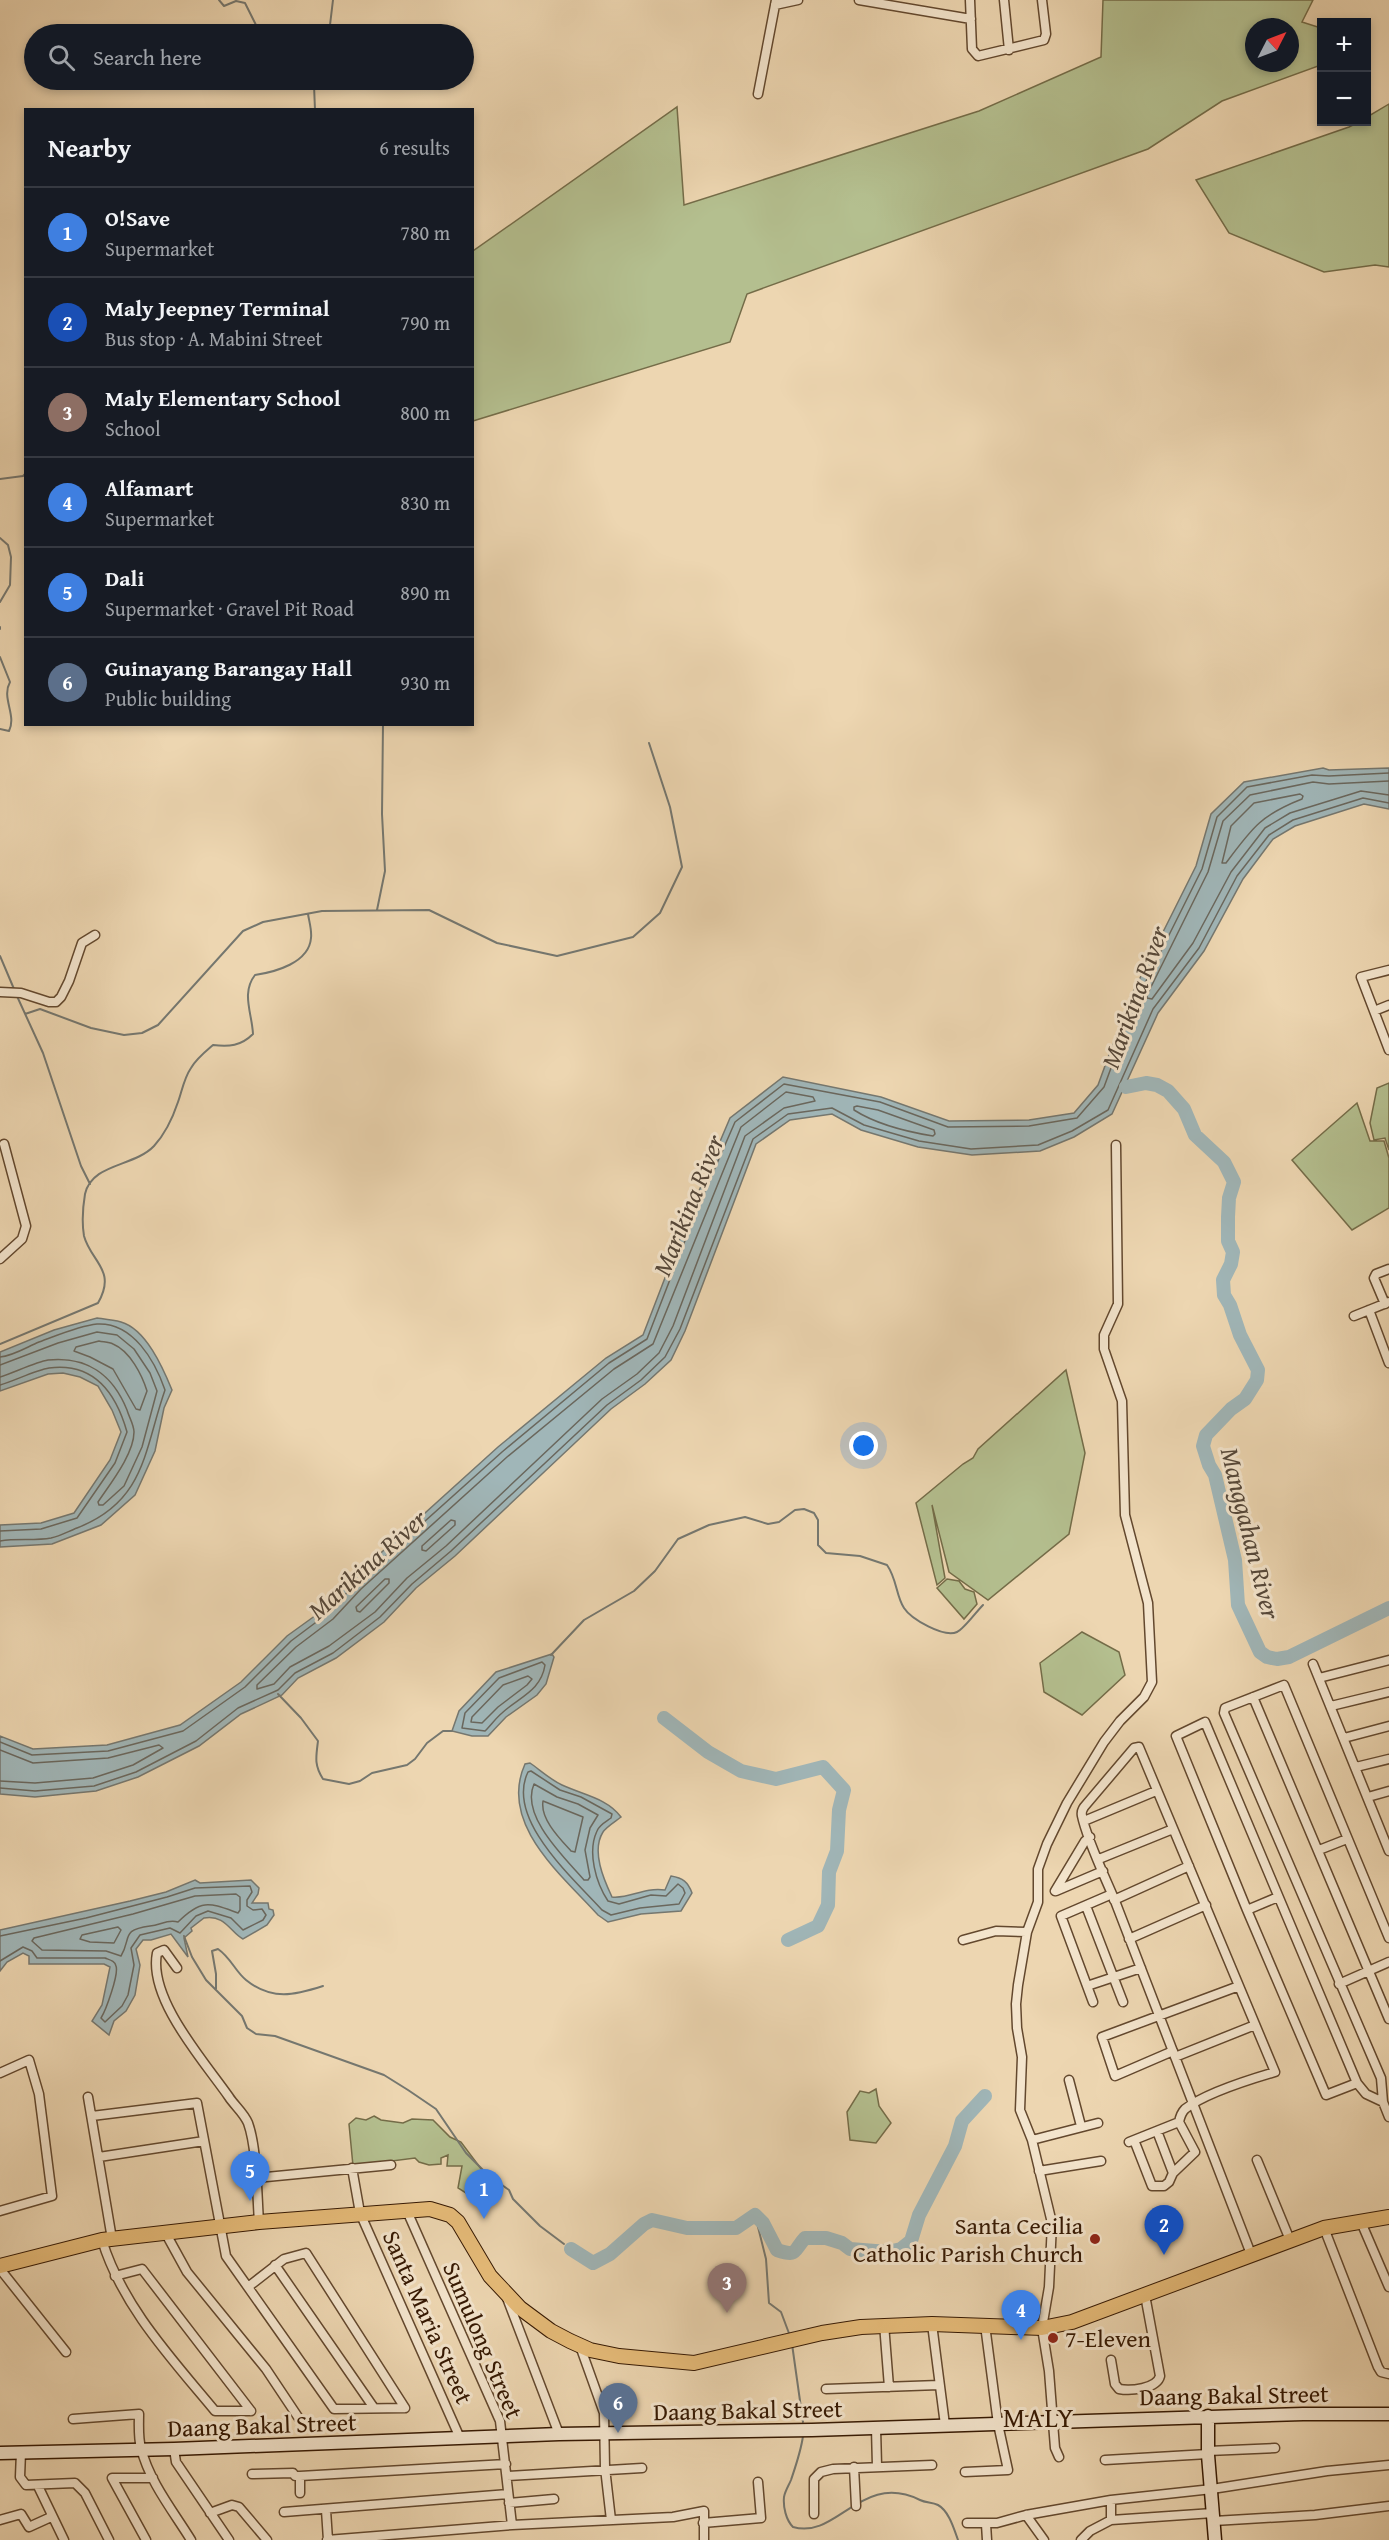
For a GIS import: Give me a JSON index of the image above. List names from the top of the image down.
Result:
{
  "streets": {
    "street": ["Santa Maria Street", "Sumulong Street", "Daang Bakal Street"]
  },
  "crossings": [
    ["Santa Maria Street", "Daang Bakal Street"],
    ["Sumulong Street", "Daang Bakal Street"]
  ],
  "districts": ["MALY"],
  "water": ["Marikina River", "Manggahan River"],
  "places": ["Santa Cecilia Catholic Parish Church", "7-Eleven"],
  "north": "top right",
  "page": {
    "map_buttons": ["+", "−"],
    "search": "Search here",
    "heading": ["Nearby", "6 results"],
    "list": [
      {
        "mark": "1",
        "name": "O!Save",
        "note": "Supermarket",
        "value": "780 m"
      },
      {
        "mark": "2",
        "name": "Maly Jeepney Terminal",
        "note": "Bus stop · A. Mabini Street",
        "value": "790 m"
      },
      {
        "mark": "3",
        "name": "Maly Elementary School",
        "note": "School",
        "value": "800 m"
      },
      {
        "mark": "4",
        "name": "Alfamart",
        "note": "Supermarket",
        "value": "830 m"
      },
      {
        "mark": "5",
        "name": "Dali",
        "note": "Supermarket · Gravel Pit Road",
        "value": "890 m"
      },
      {
        "mark": "6",
        "name": "Guinayang Barangay Hall",
        "note": "Public building",
        "value": "930 m"
      }
    ],
    "pins": [
      "5",
      "1",
      "2",
      "3",
      "4",
      "6"
    ]
  }
}
